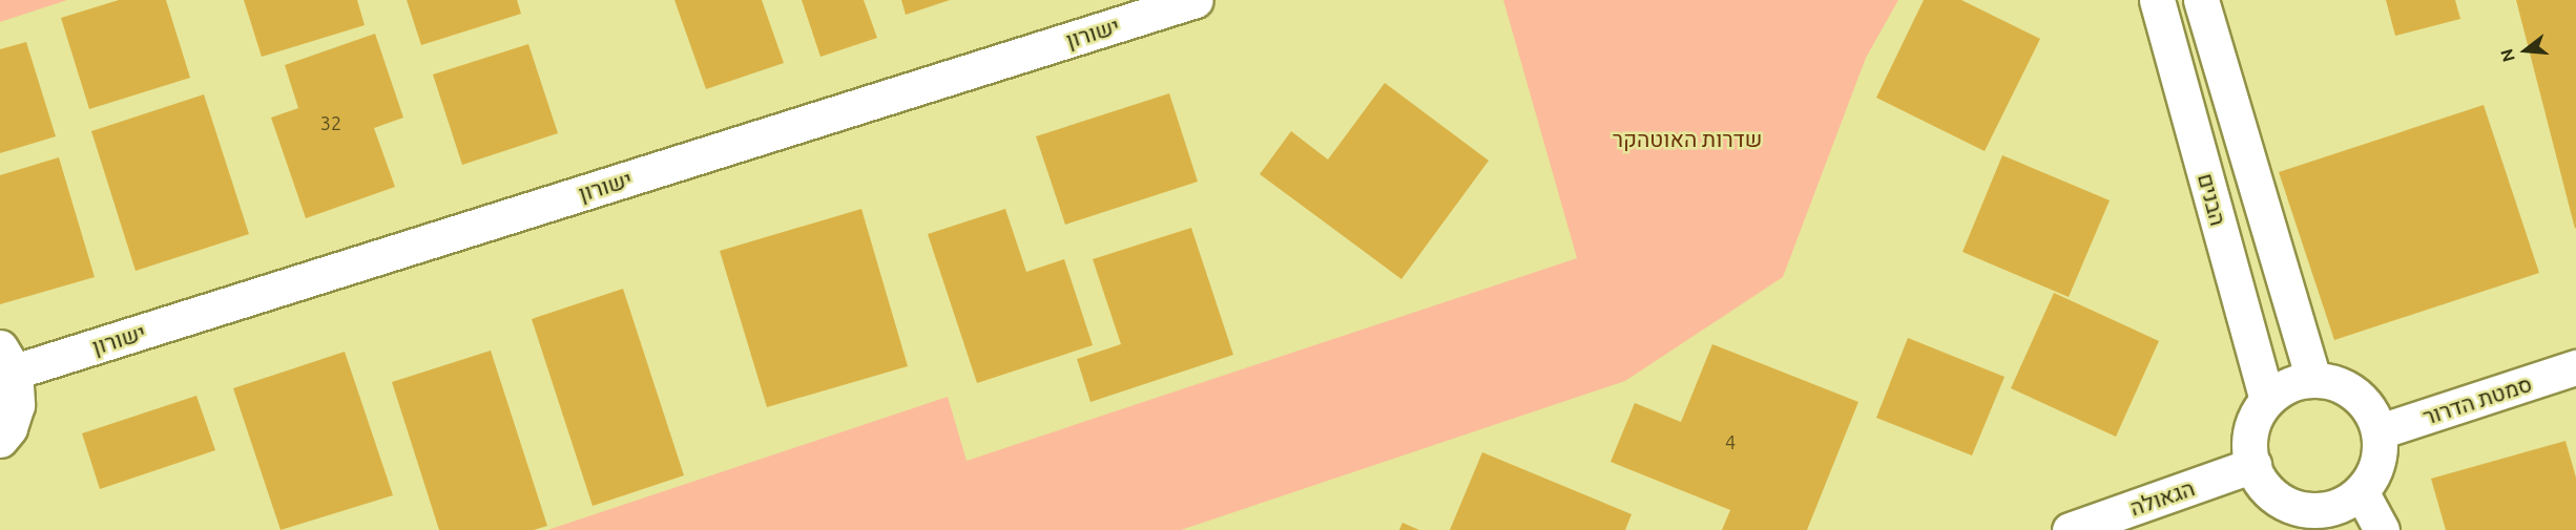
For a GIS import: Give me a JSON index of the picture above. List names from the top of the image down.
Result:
{
  "streets": {
    "street": [
      "ישורון",
      "הבנים",
      "סמטת הדרור",
      "הגאולה"
    ]
  },
  "crossings": [
    ["הבנים", "סמטת הדרור"],
    ["הבנים", "הגאולה"],
    ["סמטת הדרור", "הגאולה"]
  ],
  "parks": ["שדרות האוטהקר"],
  "house_numbers": ["32", "4"],
  "north": "left"
}
